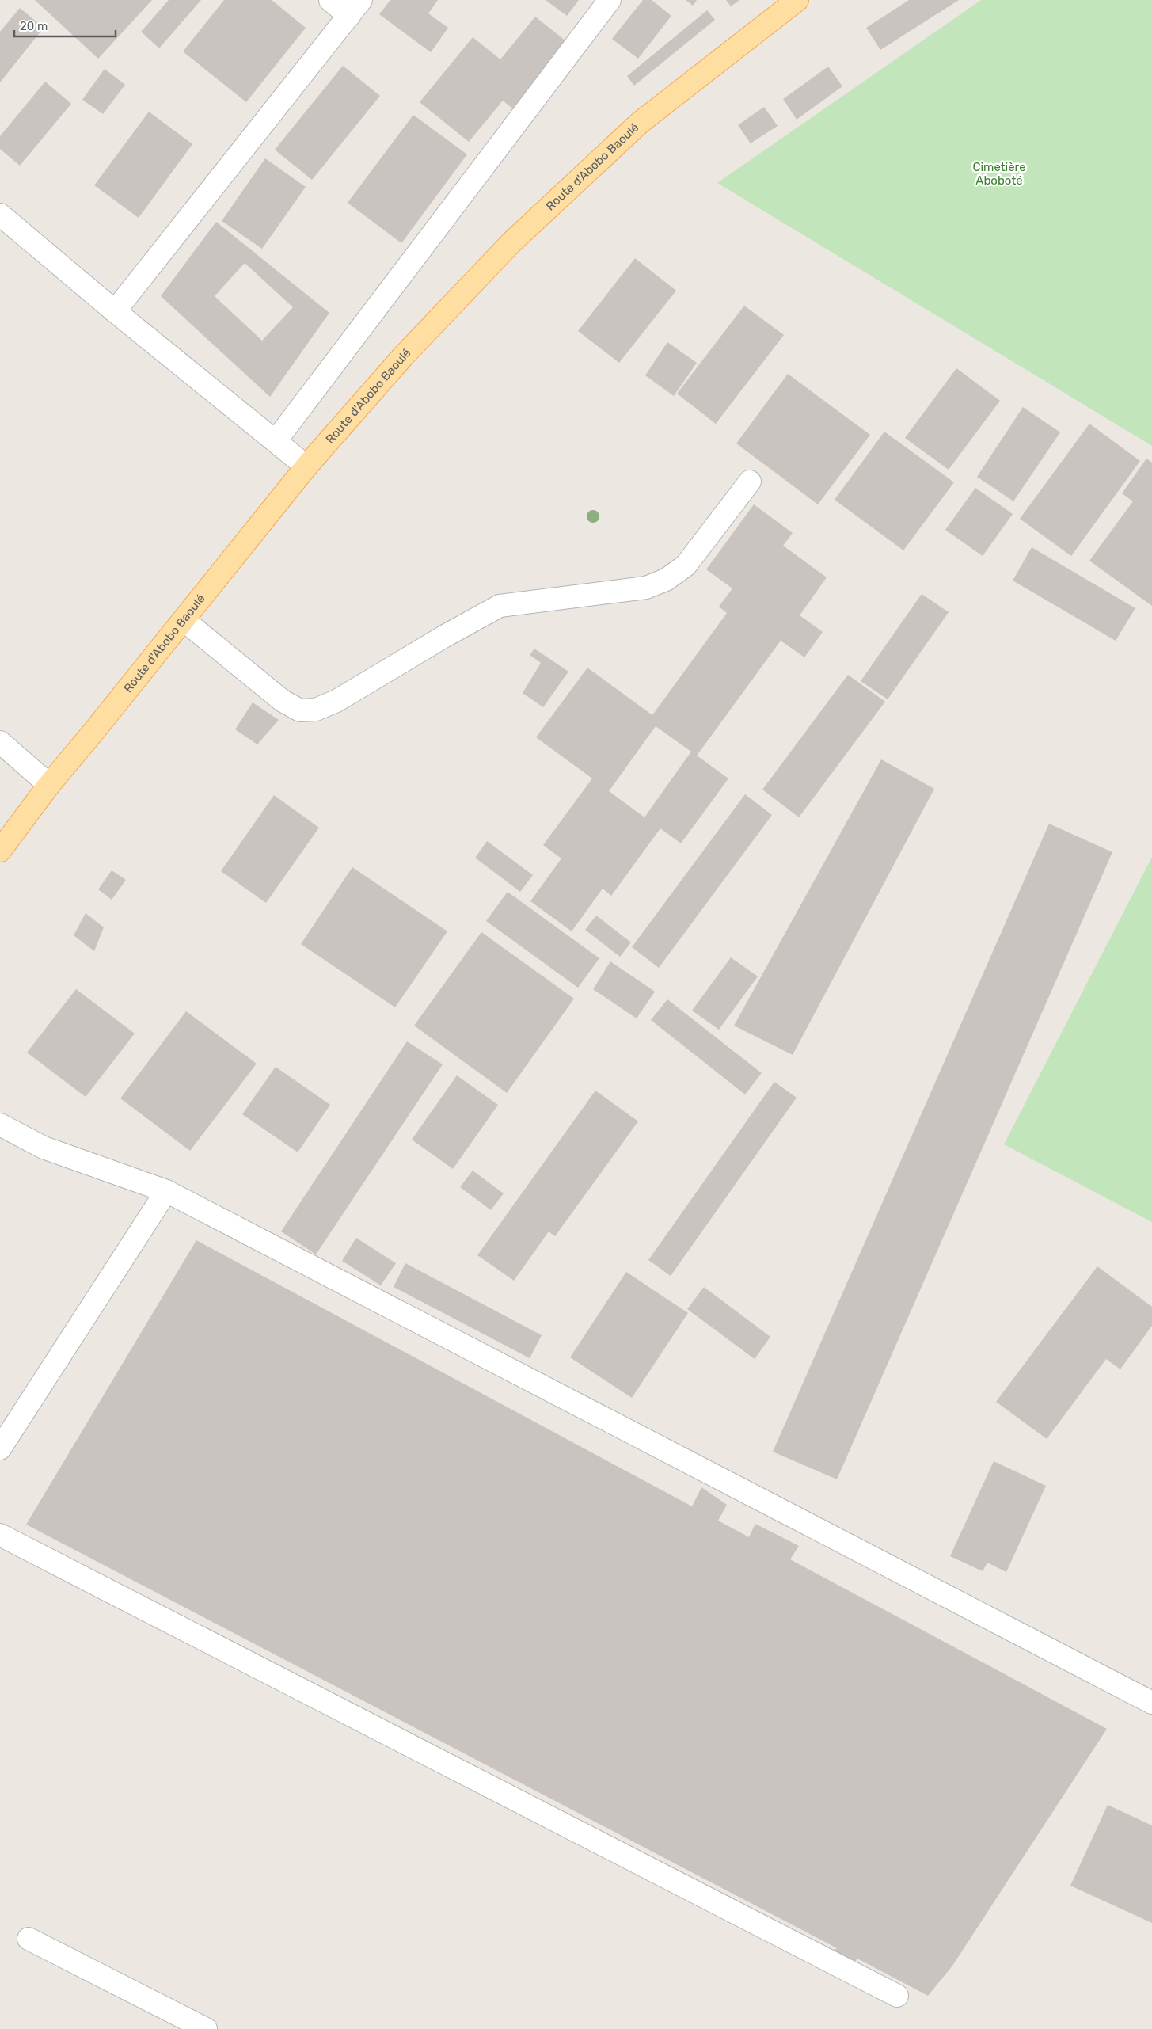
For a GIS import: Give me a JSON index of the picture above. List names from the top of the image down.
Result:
{
  "streets": {
    "main road": ["Route d'Abobo Baoulé"]
  },
  "parks": ["Cimetière Aboboté"],
  "scale_bar": "20 m"
}
